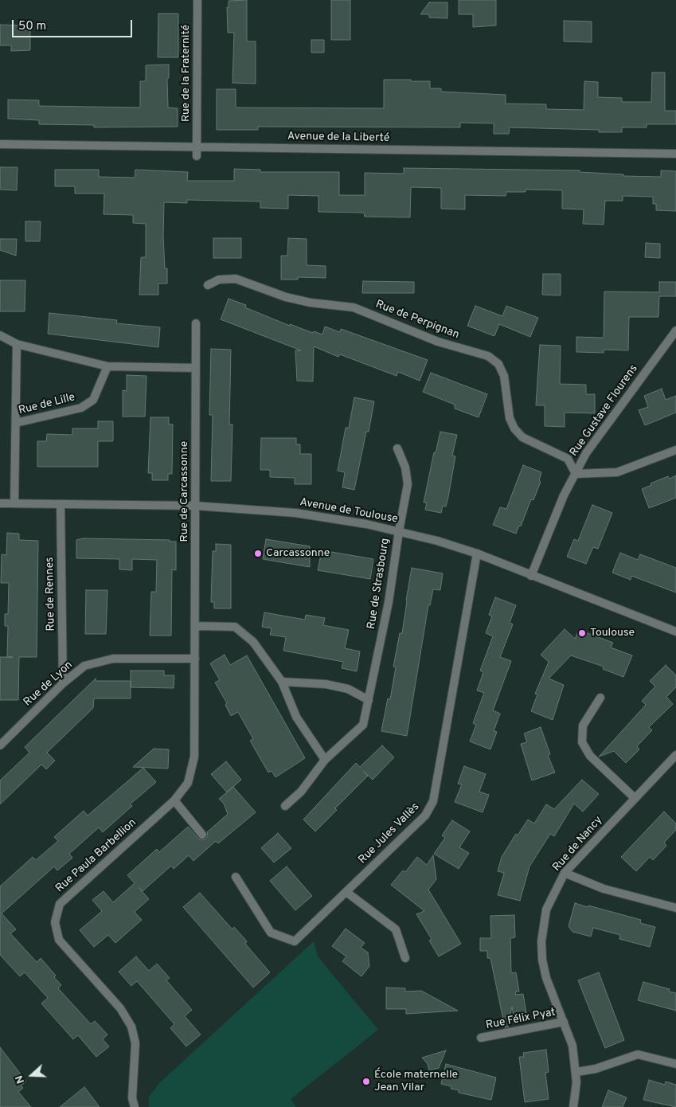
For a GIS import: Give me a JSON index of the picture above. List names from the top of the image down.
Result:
{
  "streets": {
    "street": [
      "Rue de la Fraternité",
      "Avenue de la Liberté",
      "Rue de Perpignan",
      "Rue de Lille",
      "Rue Gustave Flourens",
      "Rue de Carcassonne",
      "Avenue de Toulouse",
      "Rue de Strasbourg",
      "Rue de Rennes",
      "Rue de Lyon",
      "Rue Jules Vallès",
      "Rue de Nancy",
      "Rue Paula Barbellion",
      "Rue Félix Pyat"
    ]
  },
  "crossings": [
    ["Rue de la Fraternité", "Avenue de la Liberté"],
    ["Rue de Perpignan", "Rue Gustave Flourens"],
    ["Rue de Lille", "Avenue de Toulouse"],
    ["Rue Gustave Flourens", "Avenue de Toulouse"],
    ["Rue de Carcassonne", "Avenue de Toulouse"],
    ["Rue de Carcassonne", "Rue de Lyon"],
    ["Rue de Carcassonne", "Rue Paula Barbellion"],
    ["Avenue de Toulouse", "Rue de Strasbourg"],
    ["Avenue de Toulouse", "Rue de Rennes"],
    ["Avenue de Toulouse", "Rue Jules Vallès"],
    ["Rue de Rennes", "Rue de Lyon"],
    ["Rue de Lyon", "Rue Paula Barbellion"],
    ["Rue de Nancy", "Rue Félix Pyat"]
  ],
  "places": ["Carcassonne", "Toulouse", "École maternelle Jean Vilar"],
  "scale_bar": "50 m",
  "north": "left"
}
